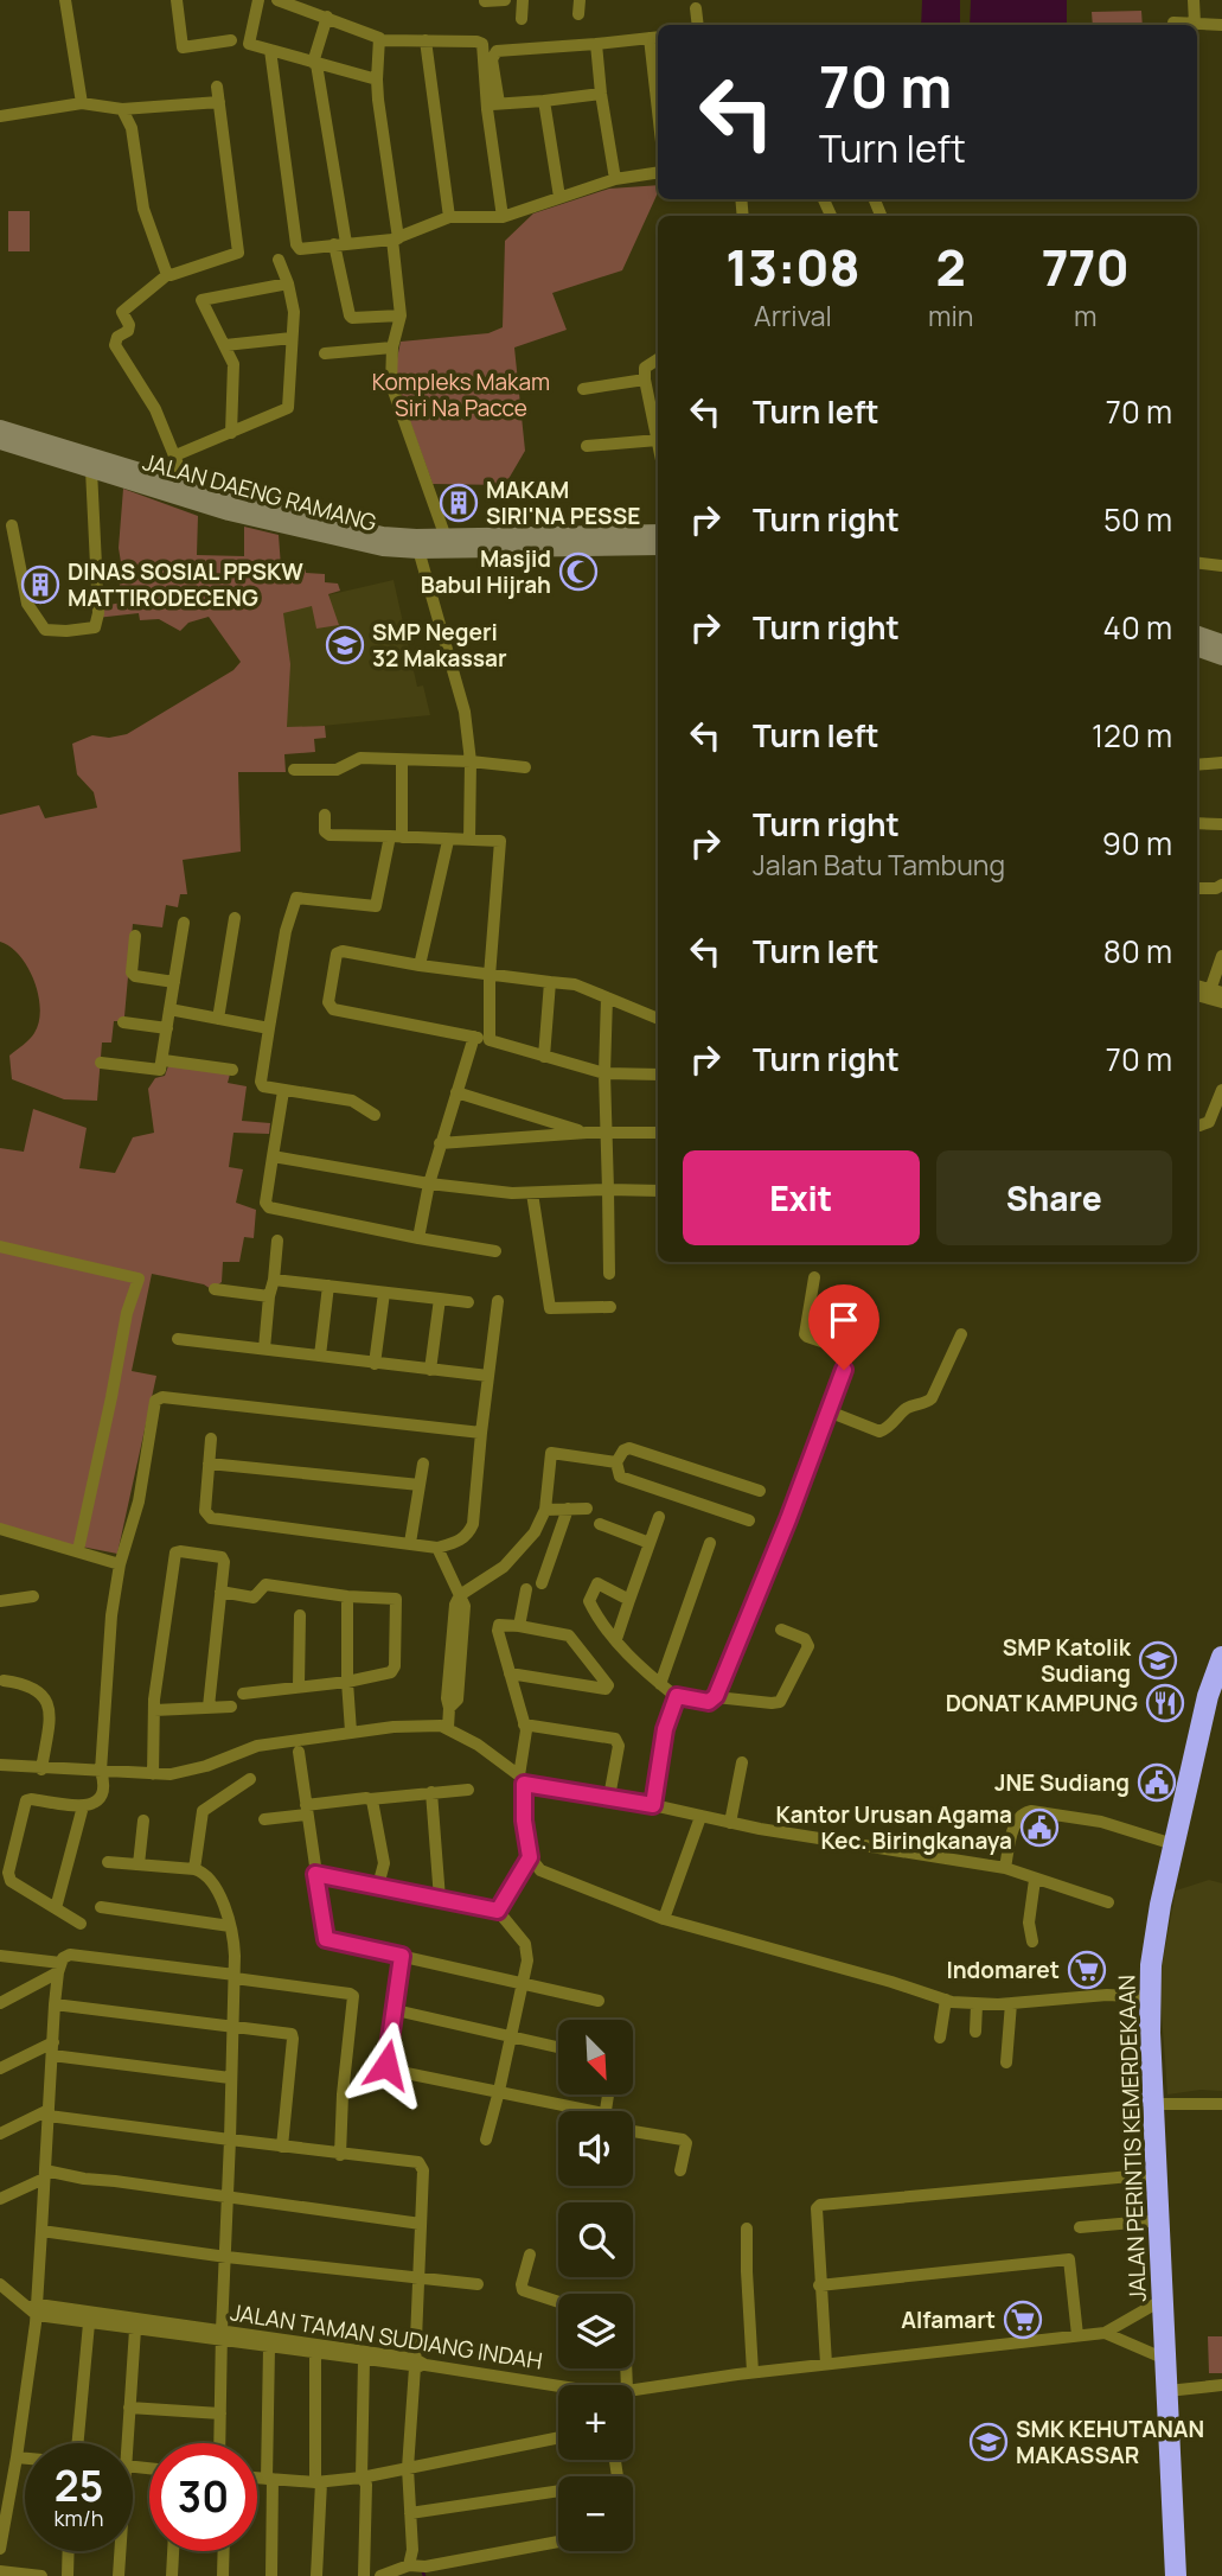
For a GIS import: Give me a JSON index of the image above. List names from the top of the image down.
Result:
{
  "streets": {
    "highway": ["JALAN PERINTIS KEMERDEKAAN"],
    "main road": ["JALAN DAENG RAMANG"],
    "street": ["JALAN TAMAN SUDIANG INDAH"]
  },
  "crossings": [
    ["JALAN PERINTIS KEMERDEKAAN", "JALAN TAMAN SUDIANG INDAH"]
  ],
  "parks": ["Kompleks Makam Siri Na Pacce"],
  "places": {
    "building": ["MAKAM SIRI'NA PESSE", "DINAS SOSIAL PPSKW MATTIRODECENG"],
    "mosque": ["Masjid Babul Hijrah"],
    "school or university": ["SMP Negeri 32 Makassar", "SMP Katolik Sudiang", "SMK KEHUTANAN MAKASSAR"],
    "restaurant": ["DONAT KAMPUNG"],
    "public building": ["JNE Sudiang", "Kantor Urusan Agama Kec. Biringkanaya"],
    "supermarket": ["Indomaret", "Alfamart"]
  },
  "north": "bottom right",
  "page": {
    "turn": ["70 m", "Turn left"],
    "eta": [
      "13:08",
      "Arrival",
      "2",
      "min",
      "770",
      "m"
    ],
    "list": [
      {
        "name": "Turn left",
        "value": "70 m"
      },
      {
        "name": "Turn right",
        "value": "50 m"
      },
      {
        "name": "Turn right",
        "value": "40 m"
      },
      {
        "name": "Turn left",
        "value": "120 m"
      },
      {
        "name": "Turn right",
        "note": "Jalan Batu Tambung",
        "value": "90 m"
      },
      {
        "name": "Turn left",
        "value": "80 m"
      },
      {
        "name": "Turn right",
        "value": "70 m"
      }
    ],
    "buttons": ["Exit", "Share"],
    "map_buttons": ["+", "−"],
    "speed": "25 km/h",
    "limit": "30"
  }
}
